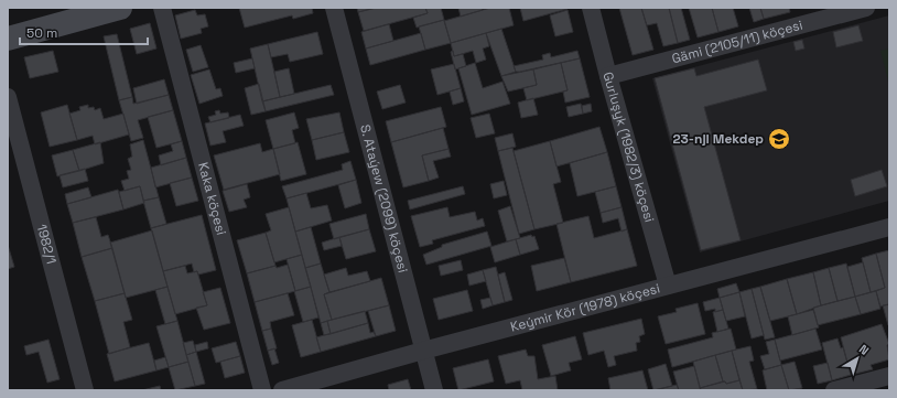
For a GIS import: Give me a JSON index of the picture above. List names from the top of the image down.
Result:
{
  "streets": {
    "street": [
      "Gämi (2105/11) köçesi",
      "Gurluşyk (1982/3) köçesi",
      "Kaka köçesi",
      "S. Ataýew (2099) köçesi",
      "1982/1",
      "Keýmir Kör (1978) köçesi"
    ]
  },
  "crossings": [
    ["Gämi (2105/11) köçesi", "Gurluşyk (1982/3) köçesi"],
    ["Gurluşyk (1982/3) köçesi", "Keýmir Kör (1978) köçesi"],
    ["S. Ataýew (2099) köçesi", "Keýmir Kör (1978) köçesi"]
  ],
  "places": {
    "school or university": ["23-nji Mekdep"]
  },
  "scale_bar": "50 m",
  "north": "top right"
}
